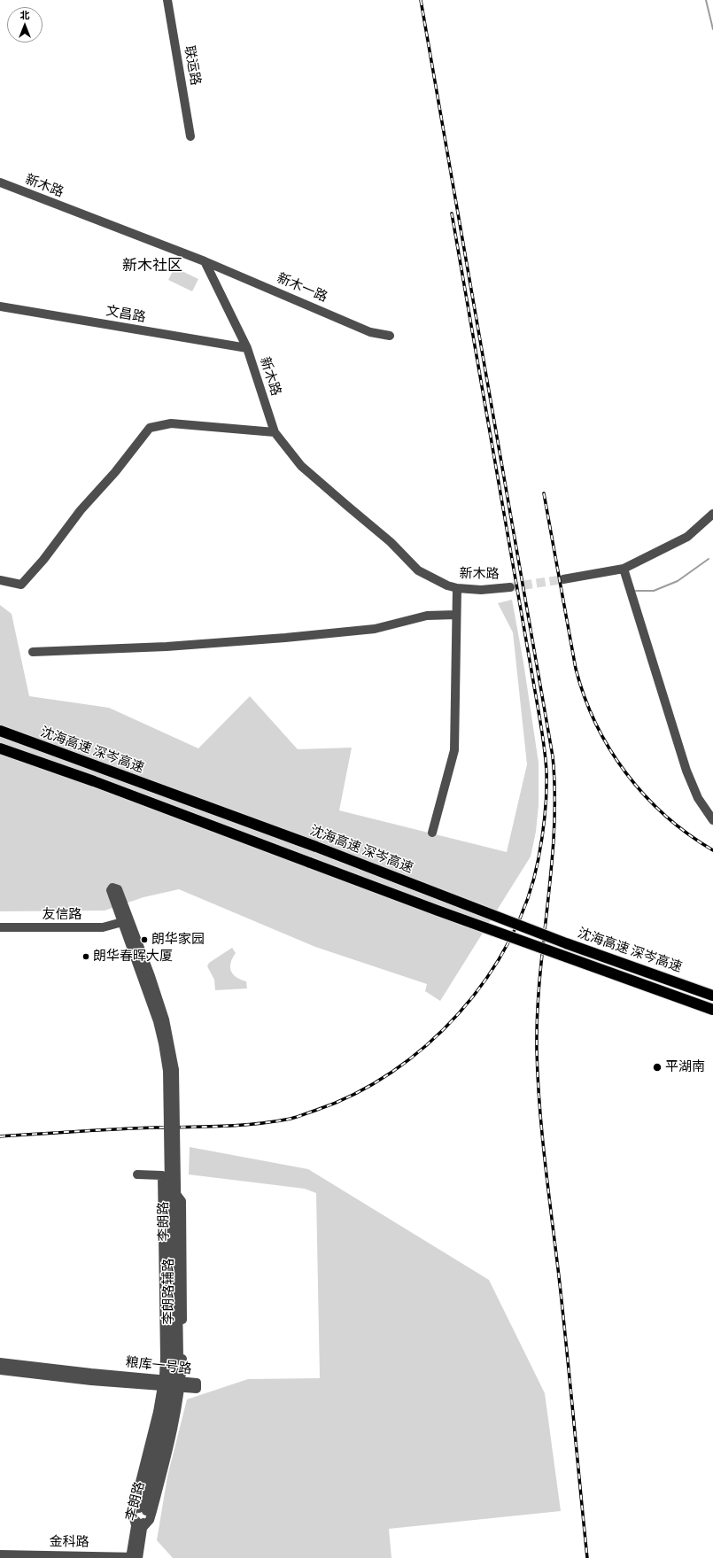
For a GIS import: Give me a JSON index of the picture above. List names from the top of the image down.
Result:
{
  "streets": {
    "highway": ["沈海高速 深岑高速"],
    "street": [
      "联运路",
      "新木路",
      "新木一路",
      "文昌路",
      "友信路",
      "李朗路",
      "李朗路辅路",
      "粮库一号路",
      "金科路"
    ]
  },
  "crossings": [
    ["新木路", "新木一路"],
    ["新木路", "文昌路"],
    ["友信路", "李朗路"],
    ["李朗路", "李朗路辅路"],
    ["李朗路", "金科路"],
    ["李朗路辅路", "粮库一号路"]
  ],
  "districts": ["新木社区"],
  "places": ["朗华家园", "朗华春晖大厦", "平湖南"],
  "north": "top"
}
